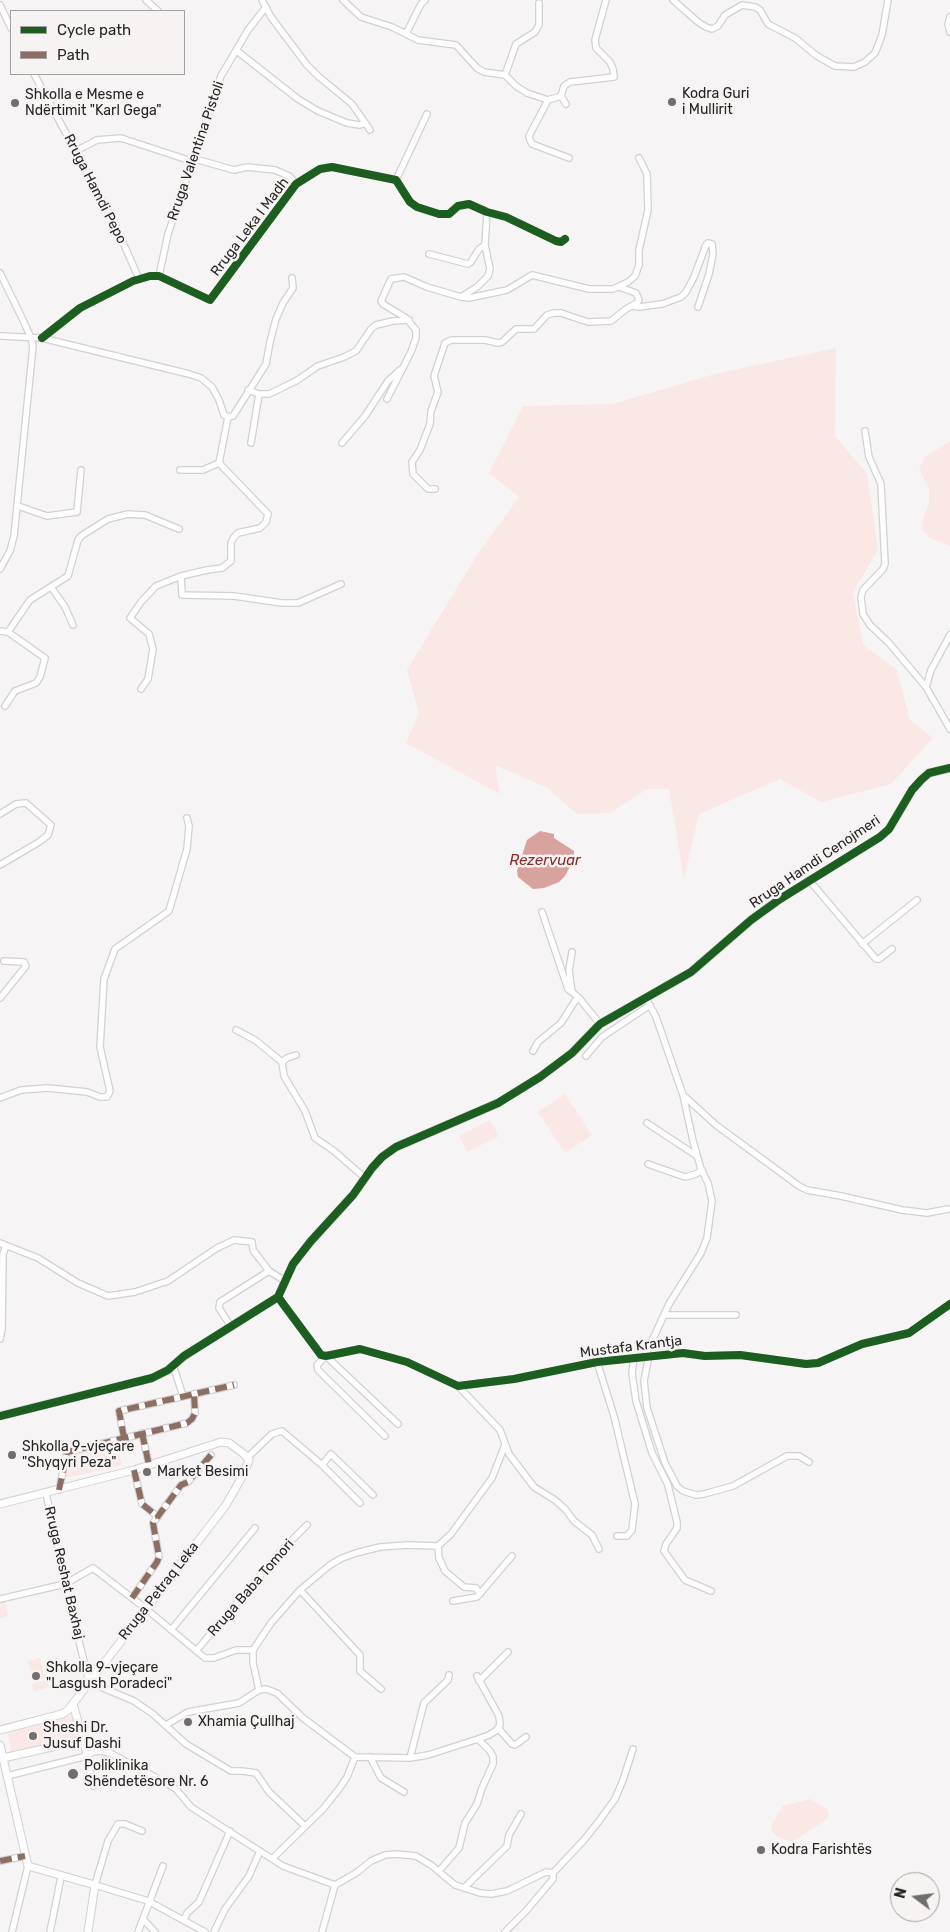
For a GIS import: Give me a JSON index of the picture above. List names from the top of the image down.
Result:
{
  "streets": {
    "street": [
      "Rruga Valentina Pistoli",
      "Rruga Hamdi Pepo",
      "Rruga Leka I Madh",
      "Rruga Hamdi Cenojmeri",
      "Mustafa Krantja",
      "Rruga Reshat Baxhaj",
      "Rruga Baba Tomori",
      "Rruga Petraq Leka"
    ]
  },
  "crossings": [
    ["Rruga Valentina Pistoli", "Rruga Leka I Madh"],
    ["Rruga Reshat Baxhaj", "Rruga Petraq Leka"]
  ],
  "water": ["Rezervuar"],
  "places": [
    "Kodra Guri i Mullirit",
    "Shkolla e Mesme e Ndërtimit \"Karl Gega\"",
    "Shkolla 9-vjeçare \"Shyqyri Peza\"",
    "Market Besimi",
    "Shkolla 9-vjeçare \"Lasgush Poradeci\"",
    "Xhamia Çullhaj",
    "Sheshi Dr. Jusuf Dashi",
    "Poliklinika Shëndetësore Nr. 6",
    "Kodra Farishtës"
  ],
  "legend": ["Cycle path", "Path"],
  "north": "left"
}
